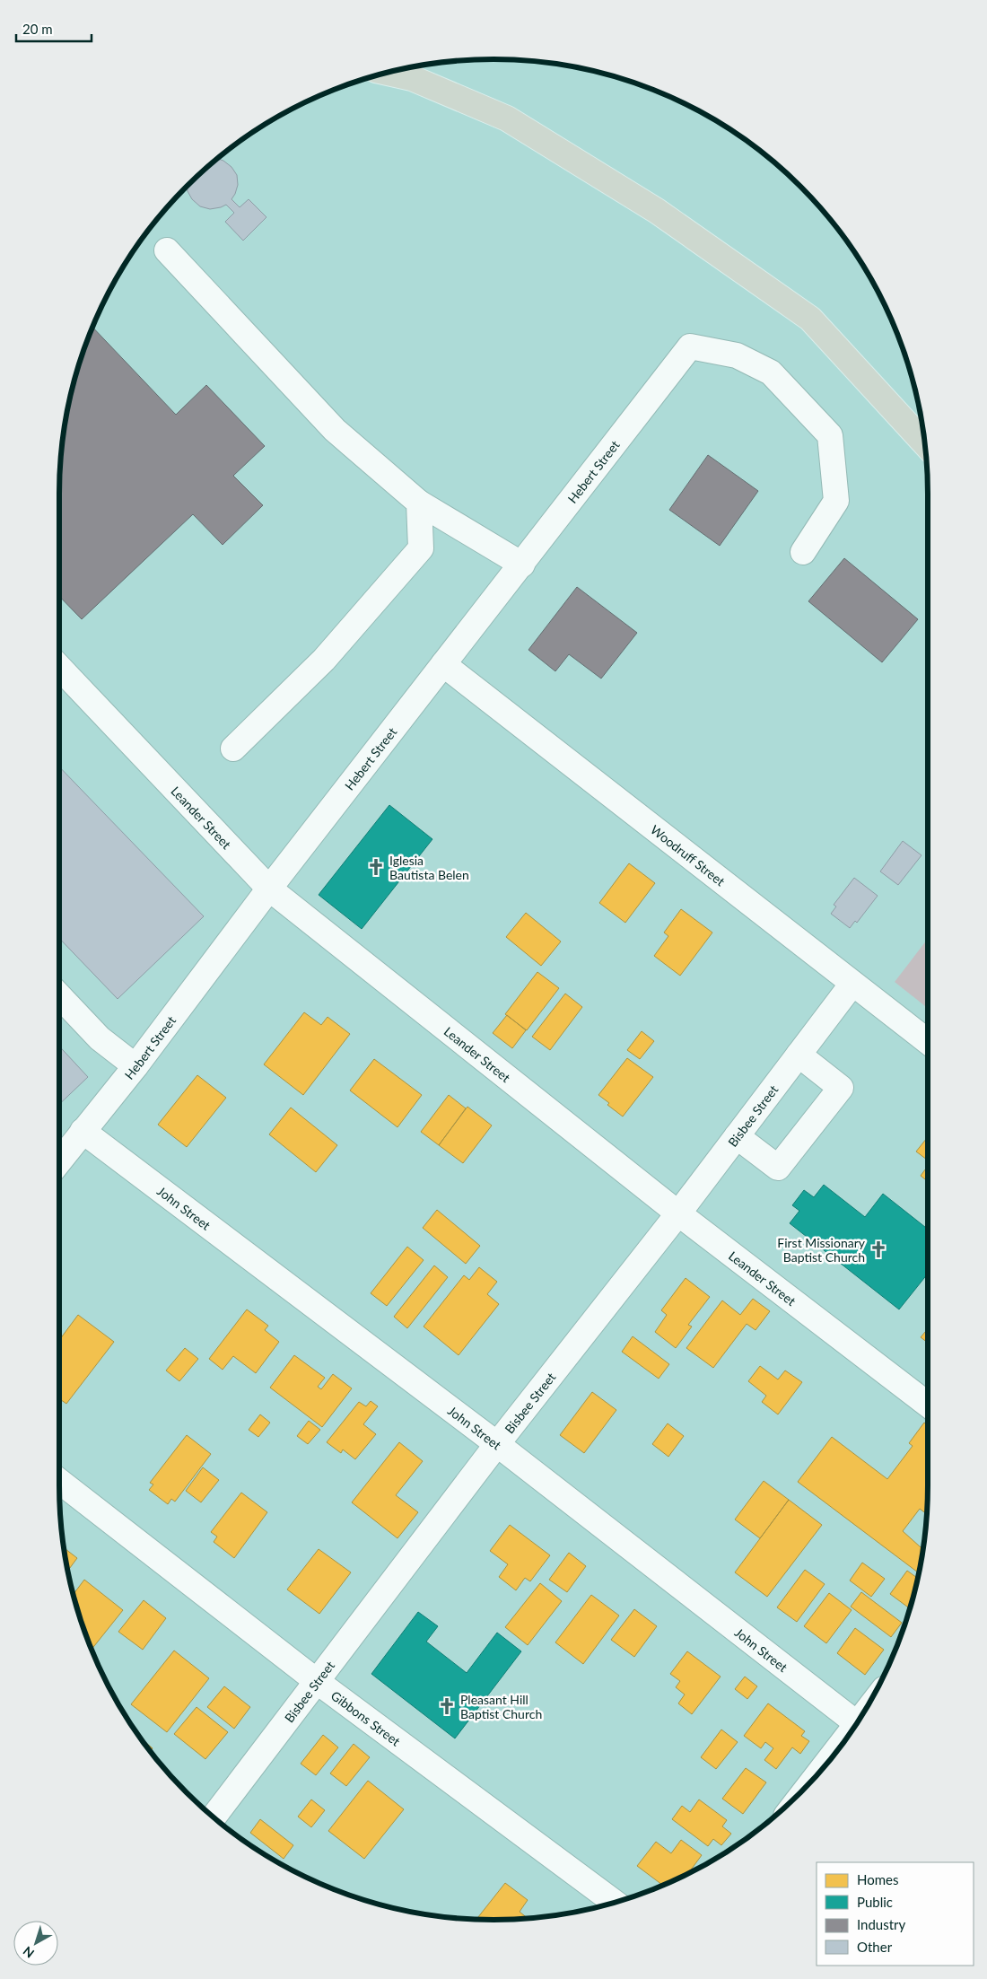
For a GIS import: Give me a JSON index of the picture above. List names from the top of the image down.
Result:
{
  "streets": {
    "street": [
      "Hebert Street",
      "Leander Street",
      "Woodruff Street",
      "Bisbee Street",
      "John Street",
      "Gibbons Street"
    ]
  },
  "crossings": [
    ["Hebert Street", "Leander Street"],
    ["Hebert Street", "Woodruff Street"],
    ["Hebert Street", "John Street"],
    ["Leander Street", "Bisbee Street"],
    ["Woodruff Street", "Bisbee Street"],
    ["Bisbee Street", "John Street"],
    ["Bisbee Street", "Gibbons Street"]
  ],
  "places": {
    "church": ["Iglesia Bautista Belen", "First Missionary Baptist Church", "Pleasant Hill Baptist Church"]
  },
  "legend": [
    "Homes",
    "Public",
    "Industry",
    "Other"
  ],
  "scale_bar": "20 m",
  "north": "bottom left"
}
